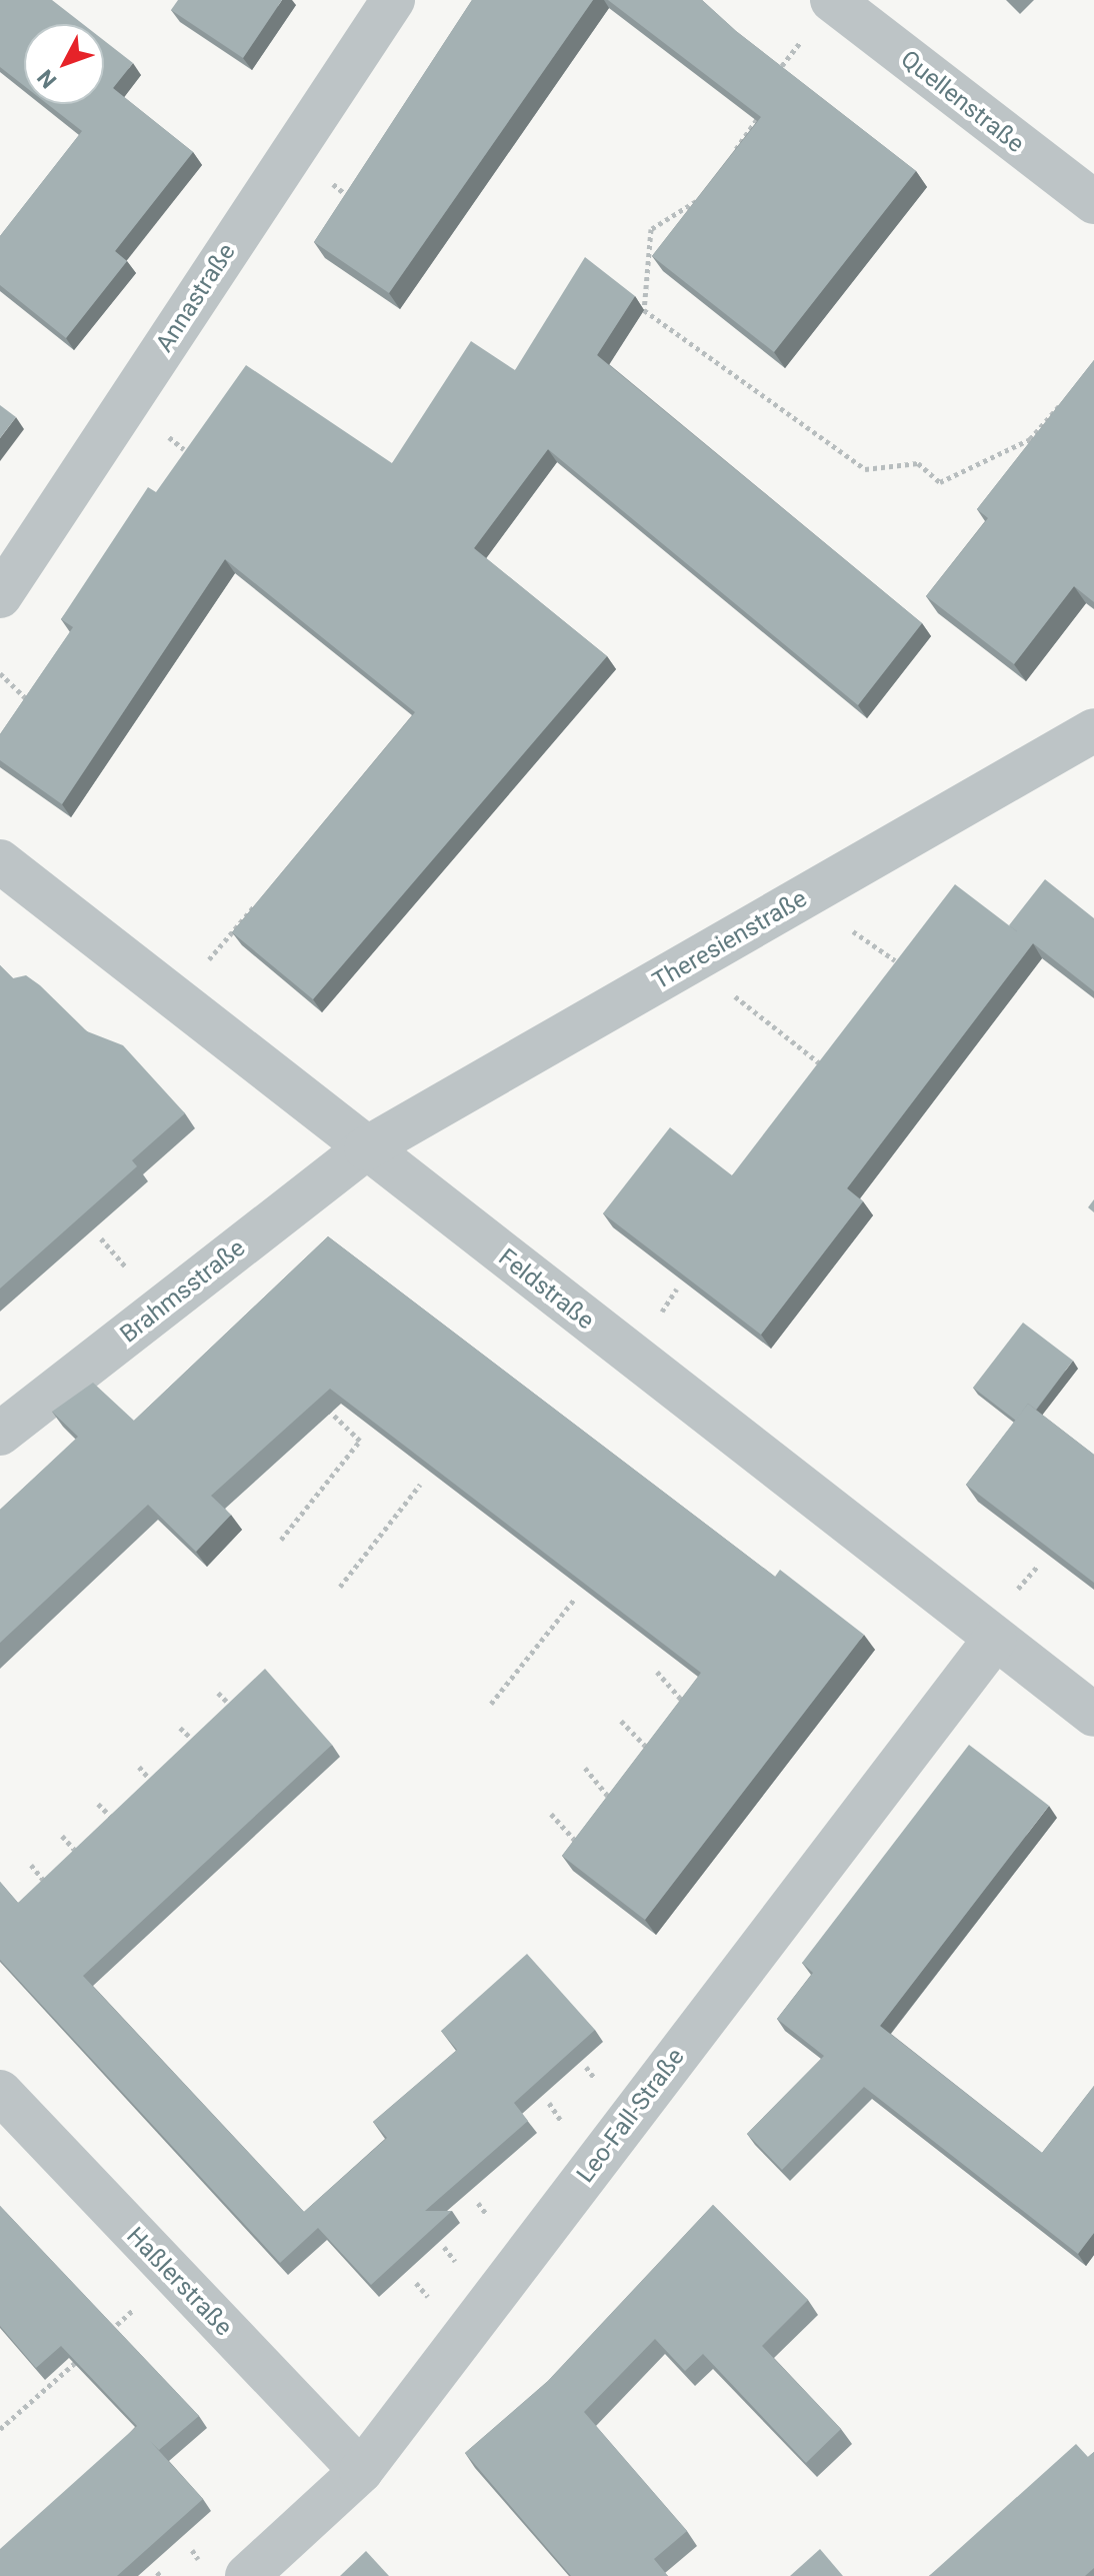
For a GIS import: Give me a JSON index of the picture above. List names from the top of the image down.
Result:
{
  "streets": {
    "street": [
      "Quellenstraße",
      "Annastraße",
      "Theresienstraße",
      "Feldstraße",
      "Brahmsstraße",
      "Leo-Fall-Straße",
      "Haßlerstraße"
    ]
  },
  "crossings": [
    ["Theresienstraße", "Feldstraße"],
    ["Theresienstraße", "Brahmsstraße"],
    ["Feldstraße", "Brahmsstraße"],
    ["Feldstraße", "Leo-Fall-Straße"],
    ["Leo-Fall-Straße", "Haßlerstraße"]
  ],
  "north": "bottom left"
}
